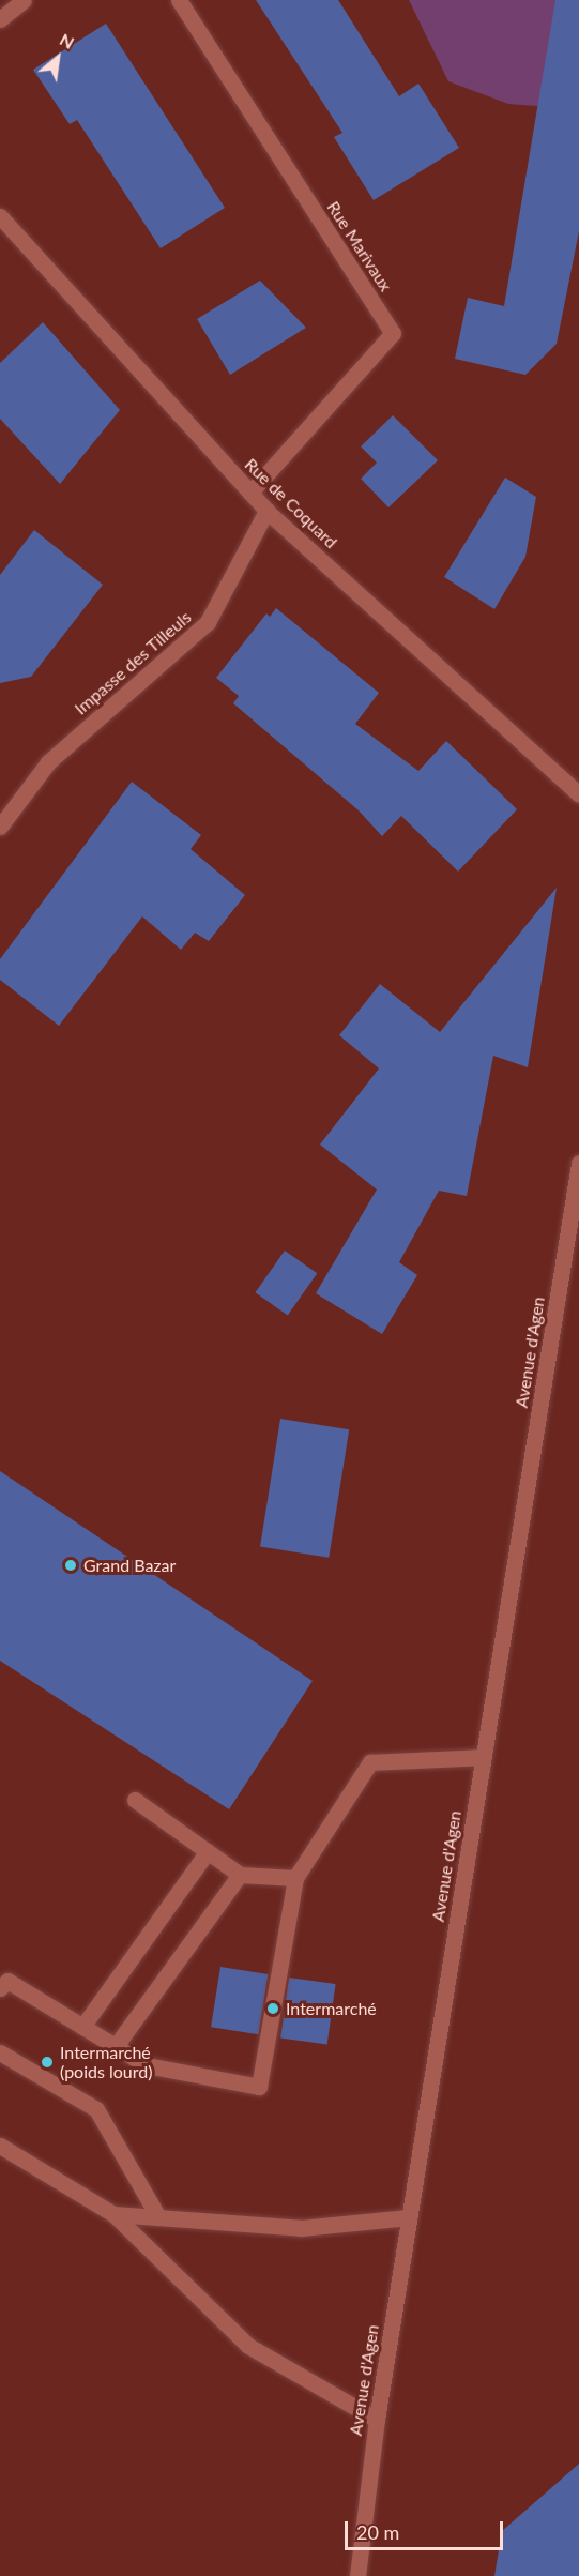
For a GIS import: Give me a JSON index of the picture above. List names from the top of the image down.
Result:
{
  "streets": {
    "street": [
      "Rue Marivaux",
      "Rue de Coquard",
      "Impasse des Tilleuls",
      "Avenue d'Agen"
    ]
  },
  "crossings": [
    ["Rue Marivaux", "Rue de Coquard"],
    ["Rue de Coquard", "Impasse des Tilleuls"]
  ],
  "places": ["Grand Bazar", "Intermarché", "Intermarché (poids lourd)"],
  "scale_bar": "20 m",
  "north": "top right"
}
